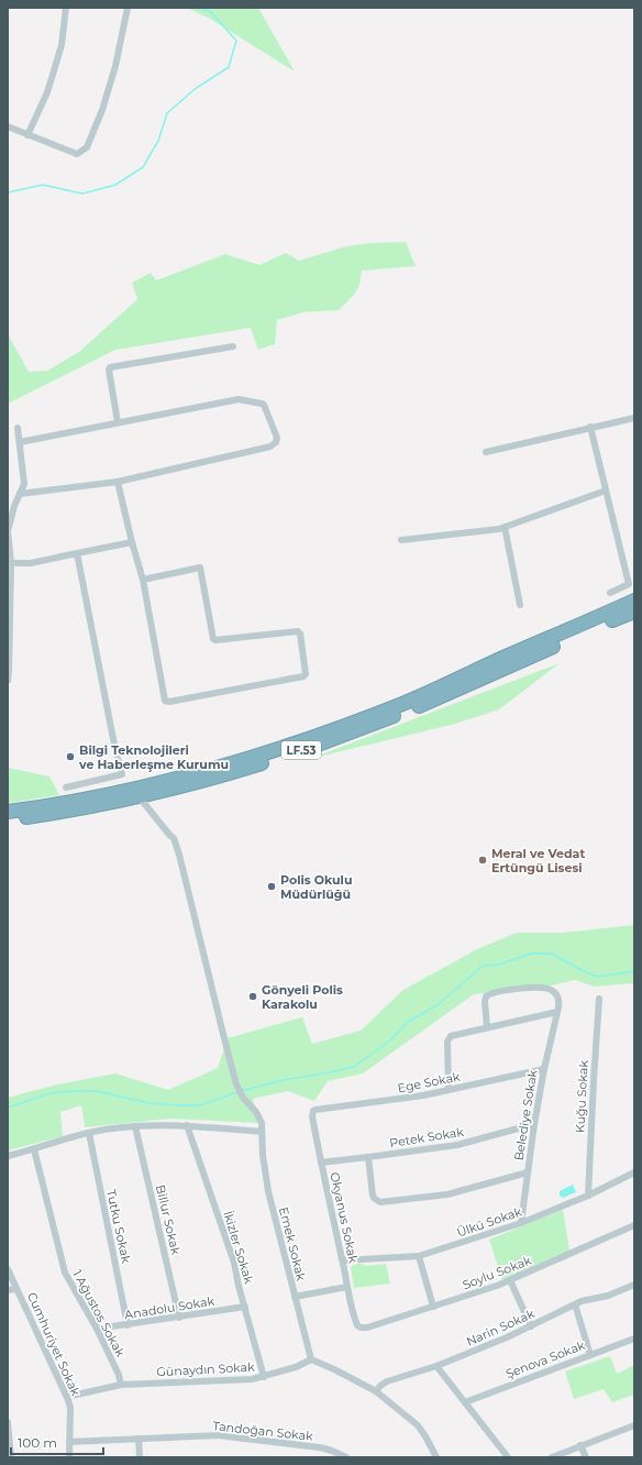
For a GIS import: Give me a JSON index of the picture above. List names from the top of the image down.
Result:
{
  "streets": {
    "highway": ["LF.53"],
    "street": [
      "Ege Sokak",
      "Kuğu Sokak",
      "Belediye Sokak",
      "Petek Sokak",
      "Okyanus Sokak",
      "Billur Sokak",
      "Ülkü Sokak",
      "Tutku Sokak",
      "Emek Sokak",
      "İkizler Sokak",
      "Soylu Sokak",
      "Anadolu Sokak",
      "1 Ağustos Sokak",
      "Narin Sokak",
      "Cumhuriyet Sokak",
      "Şenova Sokak",
      "Günaydın Sokak",
      "Tandoğan Sokak"
    ]
  },
  "crossings": [
    ["LF.53", "Emek Sokak"],
    ["Ege Sokak", "Belediye Sokak"],
    ["Ege Sokak", "Okyanus Sokak"],
    ["Kuğu Sokak", "Ülkü Sokak"],
    ["Belediye Sokak", "Petek Sokak"],
    ["Belediye Sokak", "Ülkü Sokak"],
    ["Petek Sokak", "Okyanus Sokak"],
    ["Okyanus Sokak", "Ülkü Sokak"],
    ["Okyanus Sokak", "Soylu Sokak"],
    ["Billur Sokak", "Anadolu Sokak"],
    ["Tutku Sokak", "Anadolu Sokak"],
    ["Emek Sokak", "Günaydın Sokak"],
    ["İkizler Sokak", "Anadolu Sokak"],
    ["İkizler Sokak", "Günaydın Sokak"],
    ["Anadolu Sokak", "1 Ağustos Sokak"],
    ["1 Ağustos Sokak", "Günaydın Sokak"],
    ["Cumhuriyet Sokak", "Günaydın Sokak"],
    ["Cumhuriyet Sokak", "Tandoğan Sokak"]
  ],
  "places": [
    "Bilgi Teknolojileri ve Haberleşme Kurumu",
    "Meral ve Vedat Ertüngü Lisesi",
    "Polis Okulu Müdürlüğü",
    "Gönyeli Polis Karakolu"
  ],
  "scale_bar": "100 m"
}
